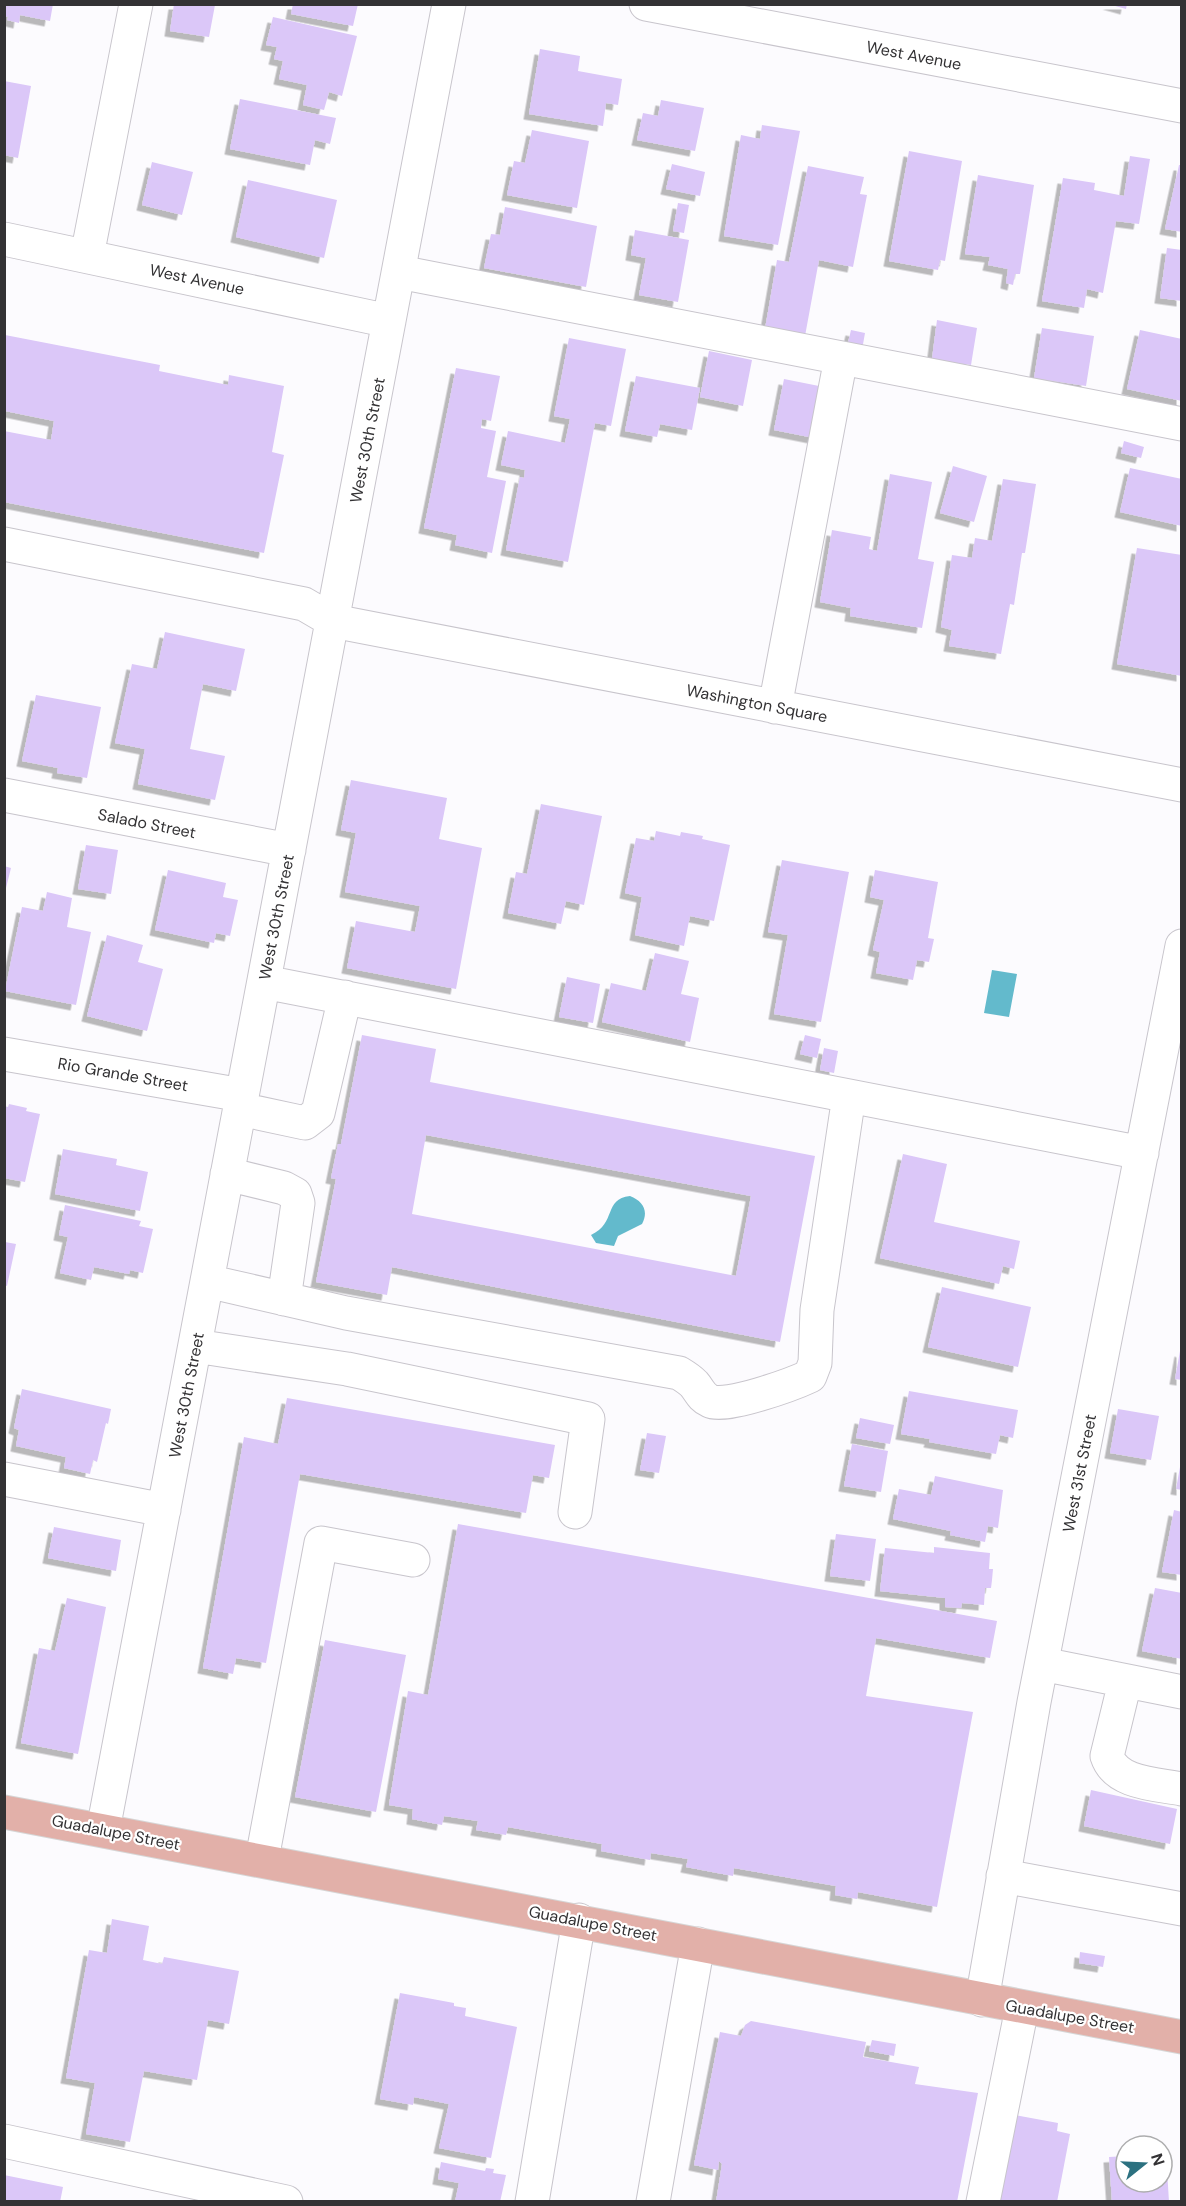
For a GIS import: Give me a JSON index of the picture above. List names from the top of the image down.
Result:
{
  "streets": {
    "main road": ["Guadalupe Street"],
    "street": [
      "West Avenue",
      "West 30th Street",
      "Washington Square",
      "Salado Street",
      "Rio Grande Street",
      "West 31st Street"
    ]
  },
  "crossings": [
    ["West Avenue", "West 30th Street"],
    ["West 30th Street", "Washington Square"],
    ["West 30th Street", "Salado Street"],
    ["West 30th Street", "Rio Grande Street"],
    ["West 30th Street", "Guadalupe Street"],
    ["West 31st Street", "Guadalupe Street"]
  ],
  "north": "right"
}
